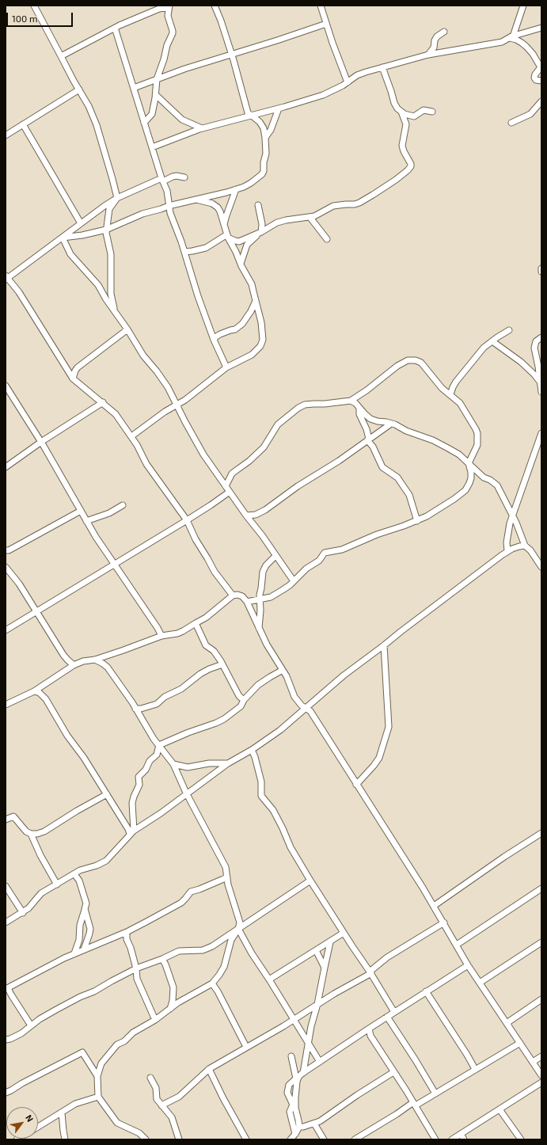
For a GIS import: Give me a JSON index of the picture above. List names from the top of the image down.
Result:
{
  "scale_bar": "100 m",
  "north": "top right"
}
